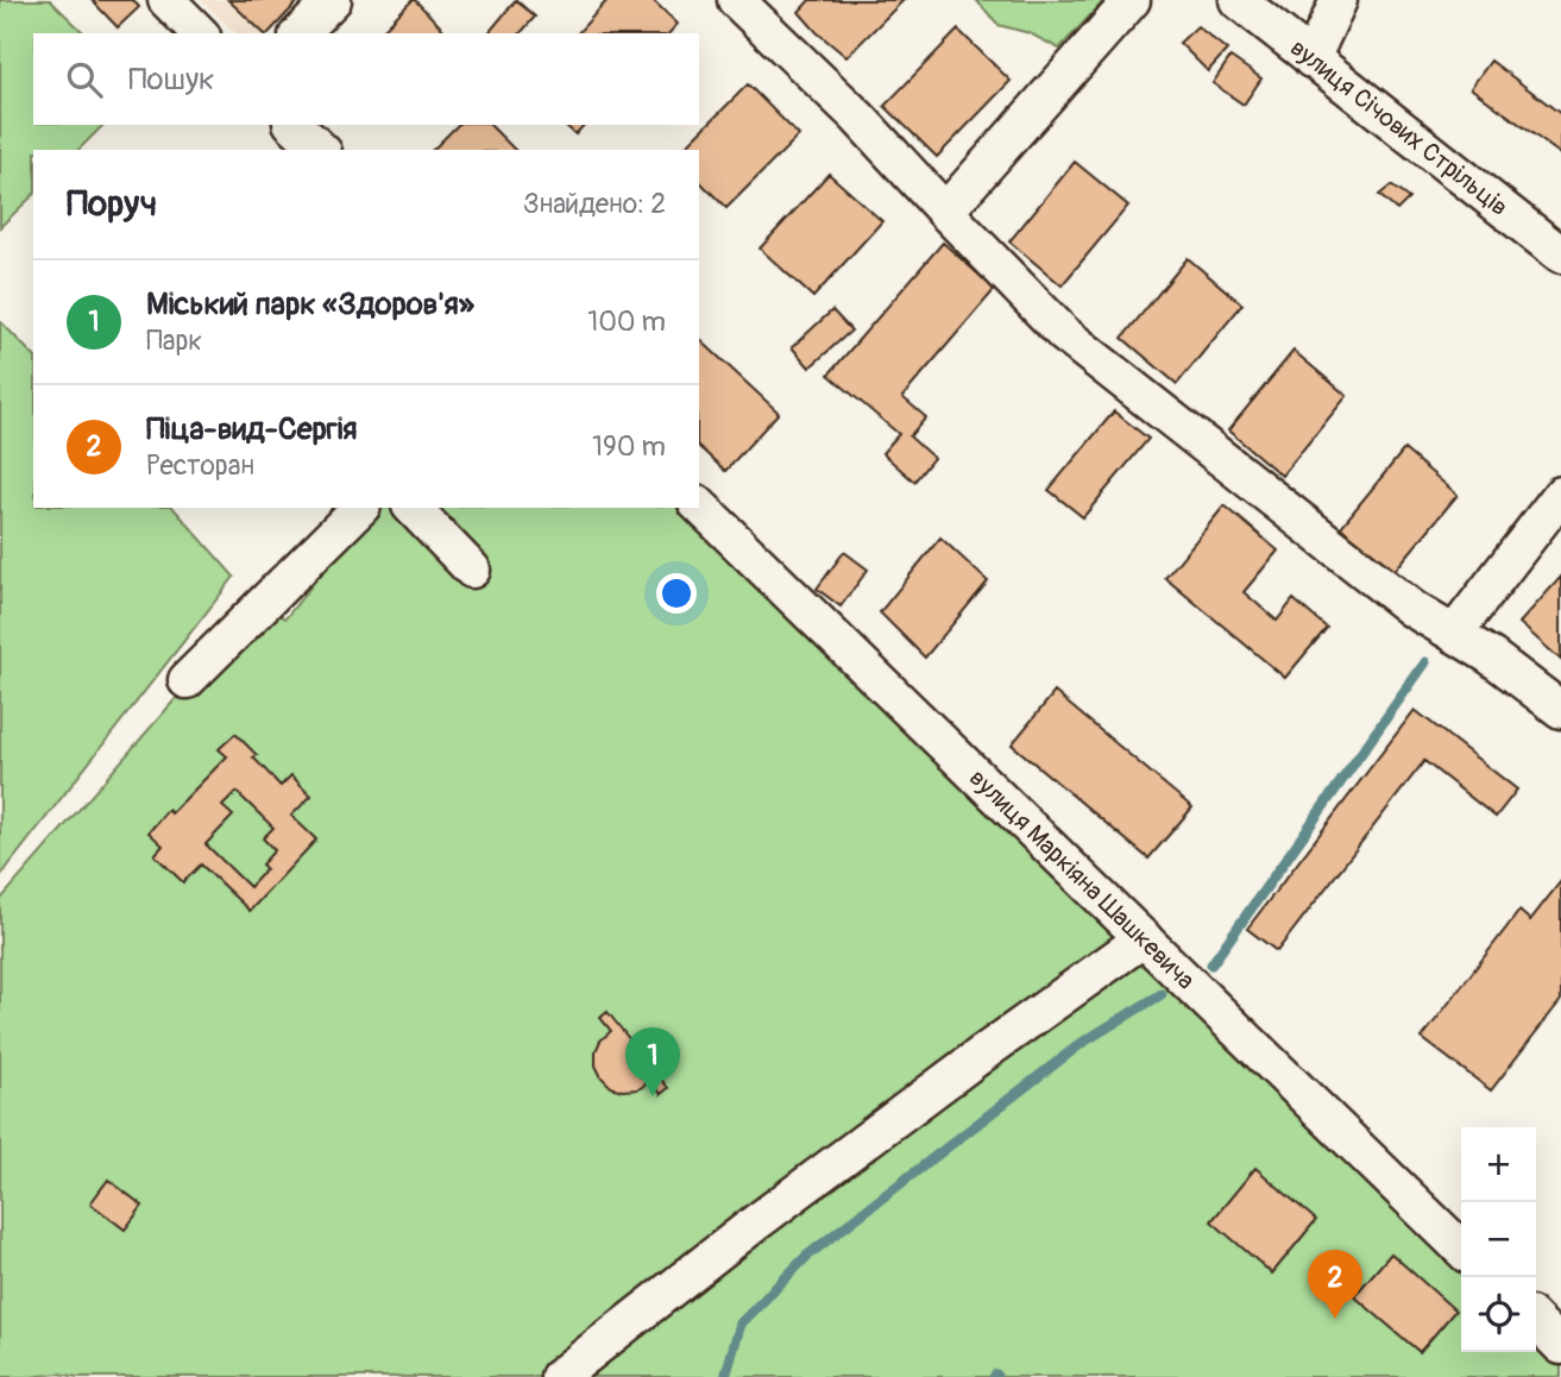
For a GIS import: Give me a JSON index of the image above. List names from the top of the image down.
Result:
{
  "streets": {
    "street": ["вулиця Січових Стрільців", "вулиця Маркіяна Шашкевича"]
  },
  "page": {
    "search": "Пошук",
    "heading": ["Поруч", "Знайдено: 2"],
    "list": [
      {
        "mark": "1",
        "name": "Міський парк «Здоров'я»",
        "note": "Парк",
        "value": "100 m"
      },
      {
        "mark": "2",
        "name": "Піца-вид-Сергія",
        "note": "Ресторан",
        "value": "190 m"
      }
    ],
    "pins": ["1", "2"],
    "map_buttons": ["+", "−"]
  }
}
